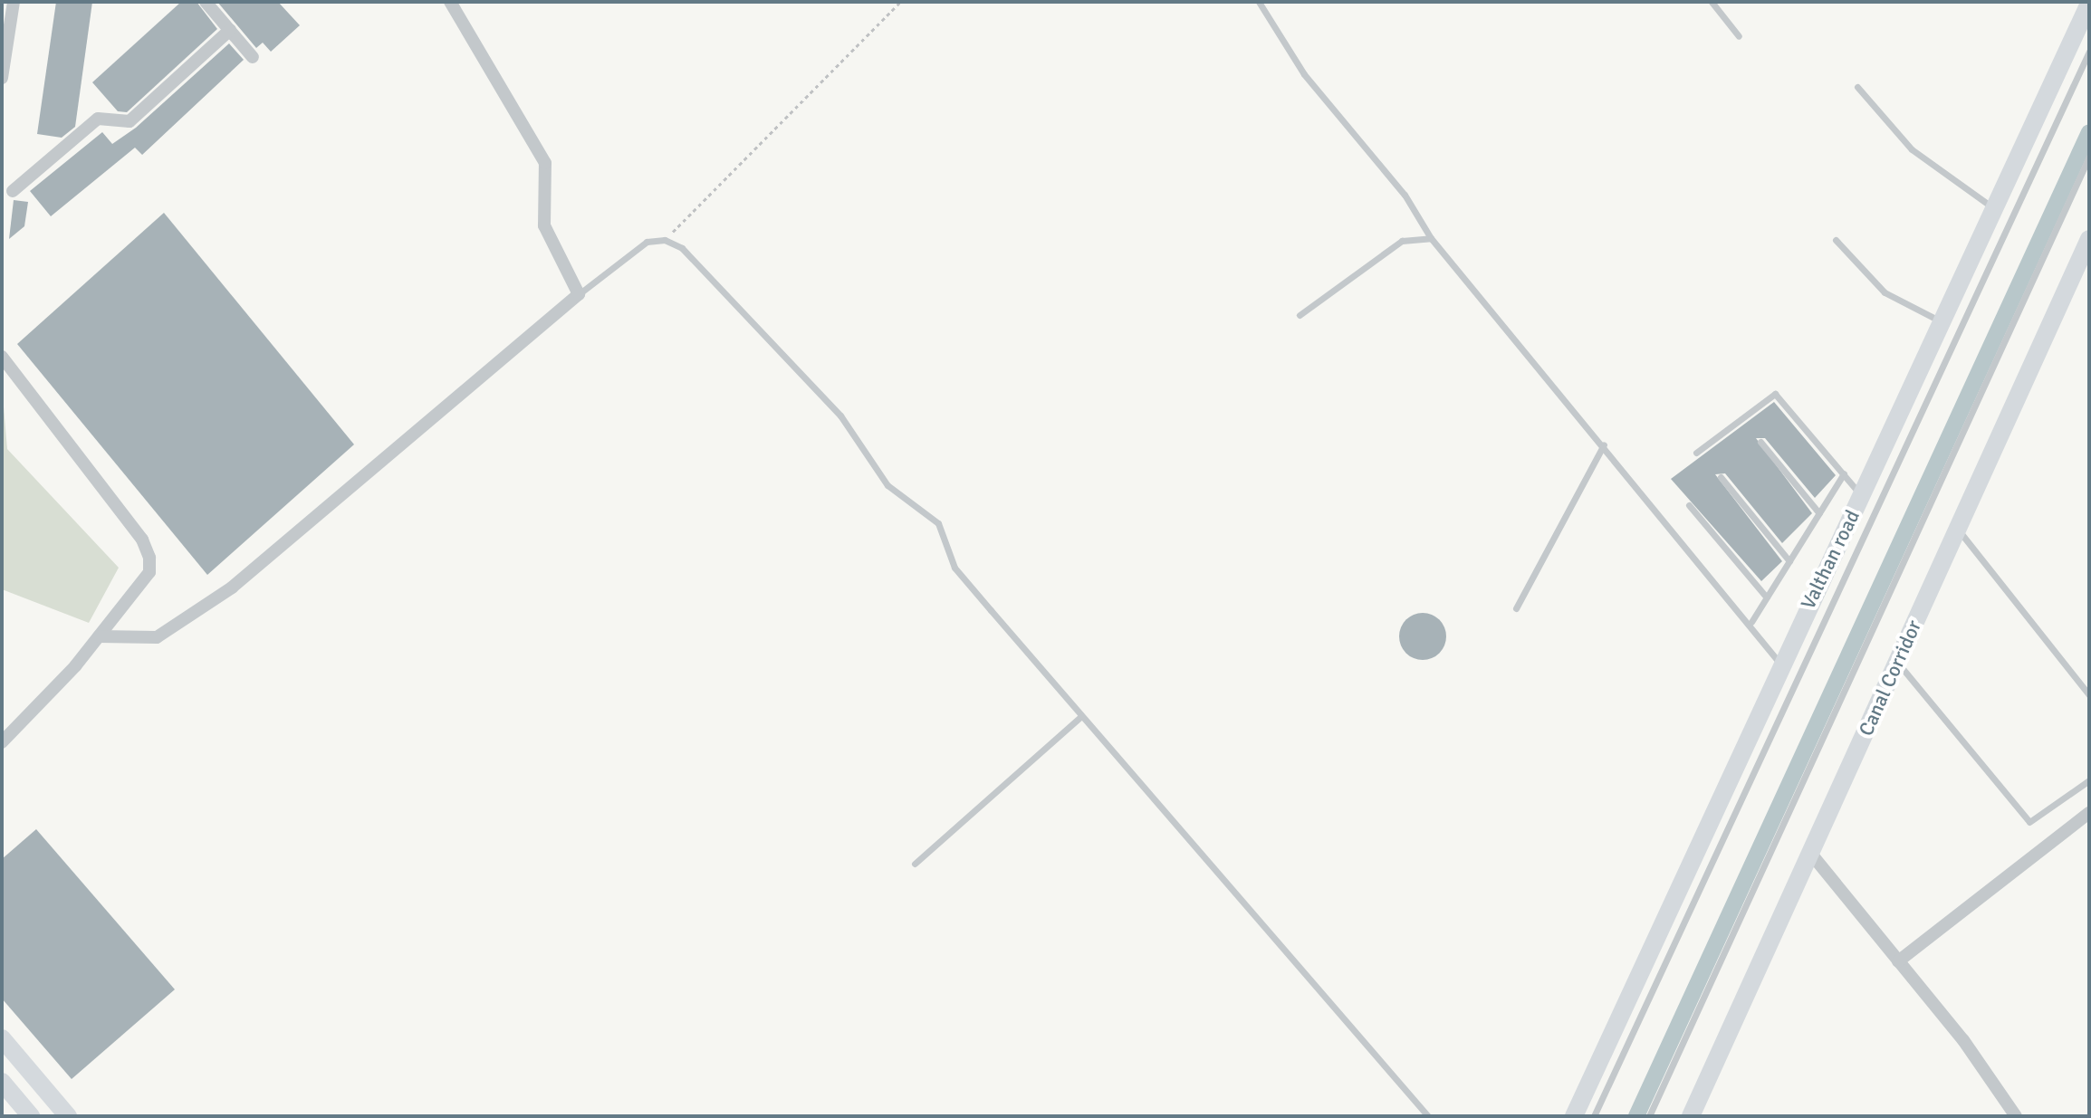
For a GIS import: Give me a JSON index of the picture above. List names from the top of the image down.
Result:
{
  "streets": {
    "main road": ["Valthan road", "Canal Corridor"]
  }
}
